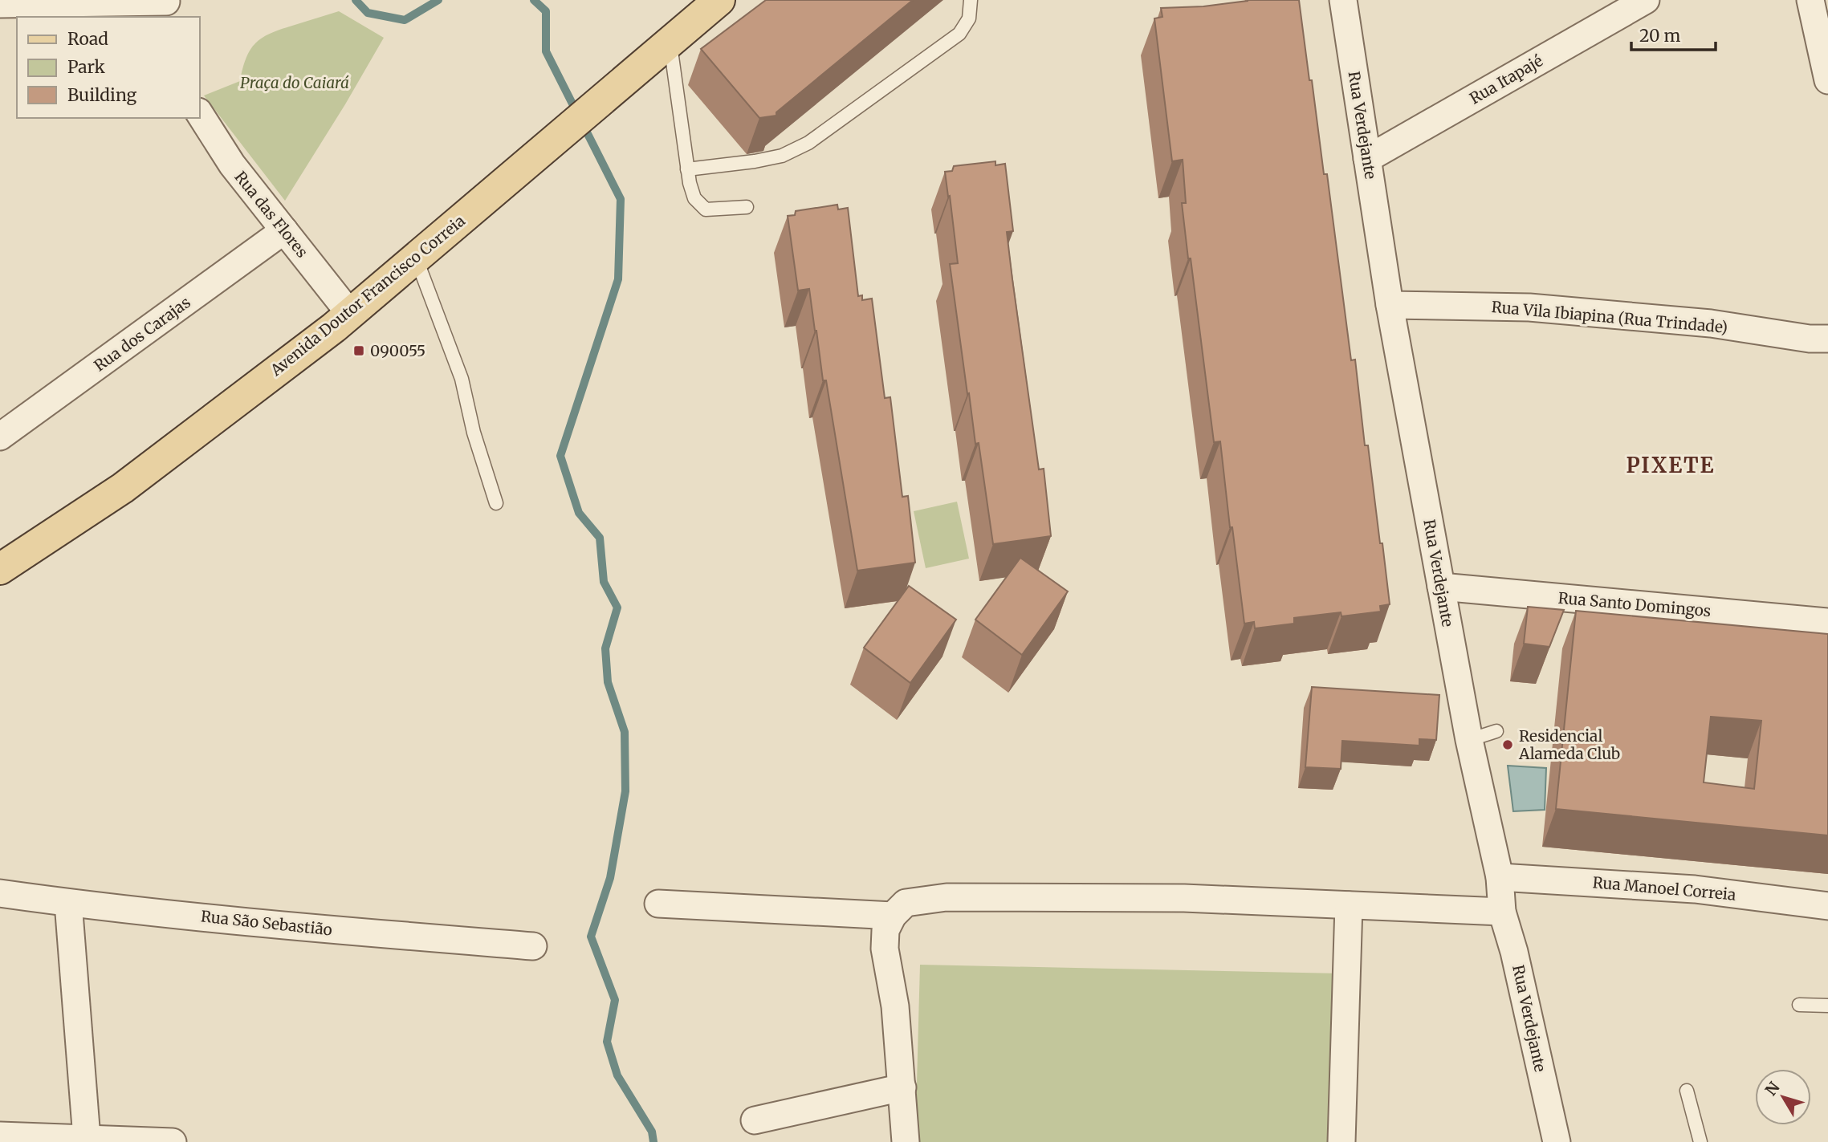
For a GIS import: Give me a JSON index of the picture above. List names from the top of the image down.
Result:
{
  "streets": {
    "main road": ["Avenida Doutor Francisco Correia"],
    "street": [
      "Rua Itapajé",
      "Rua Verdejante",
      "Rua das Flores",
      "Rua Vila Ibiapina (Rua Trindade)",
      "Rua dos Carajas",
      "Rua Santo Domingos",
      "Rua Manoel Correia",
      "Rua São Sebastião"
    ]
  },
  "crossings": [
    ["Rua Itapajé", "Rua Verdejante"],
    ["Rua Verdejante", "Rua Vila Ibiapina (Rua Trindade)"],
    ["Rua Verdejante", "Rua Santo Domingos"],
    ["Rua Verdejante", "Rua Manoel Correia"],
    ["Rua das Flores", "Avenida Doutor Francisco Correia"],
    ["Rua das Flores", "Rua dos Carajas"]
  ],
  "districts": ["PIXETE"],
  "parks": ["Praça do Caiará"],
  "places": {
    "transit": ["090055"],
    "other": ["Residencial Alameda Club"]
  },
  "legend": ["Road", "Park", "Building"],
  "scale_bar": "20 m",
  "north": "top left"
}
